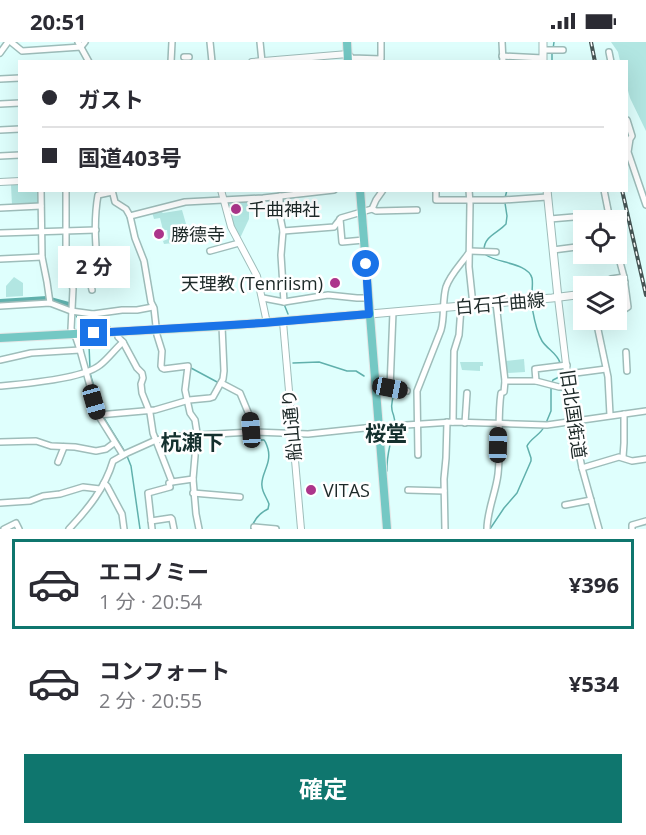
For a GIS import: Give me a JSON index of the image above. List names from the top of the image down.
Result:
{
  "streets": {
    "main road": ["白石千曲線"],
    "street": ["旧北国街道", "船山通り"]
  },
  "crossings": [
    ["白石千曲線", "旧北国街道"]
  ],
  "districts": ["桜堂", "杭瀬下"],
  "places": [
    "千曲神社",
    "勝德寺",
    "天理教 (Tenriism)",
    "VITAS"
  ],
  "page": {
    "status": "20:51",
    "banner": ["ガスト", "国道403号"],
    "bubble": "2 分",
    "list": [
      {
        "name": "エコノミー",
        "note": "1 分 · 20:54",
        "value": "¥396"
      },
      {
        "name": "コンフォート",
        "note": "2 分 · 20:55",
        "value": "¥534"
      }
    ],
    "buttons": "確定"
  }
}
